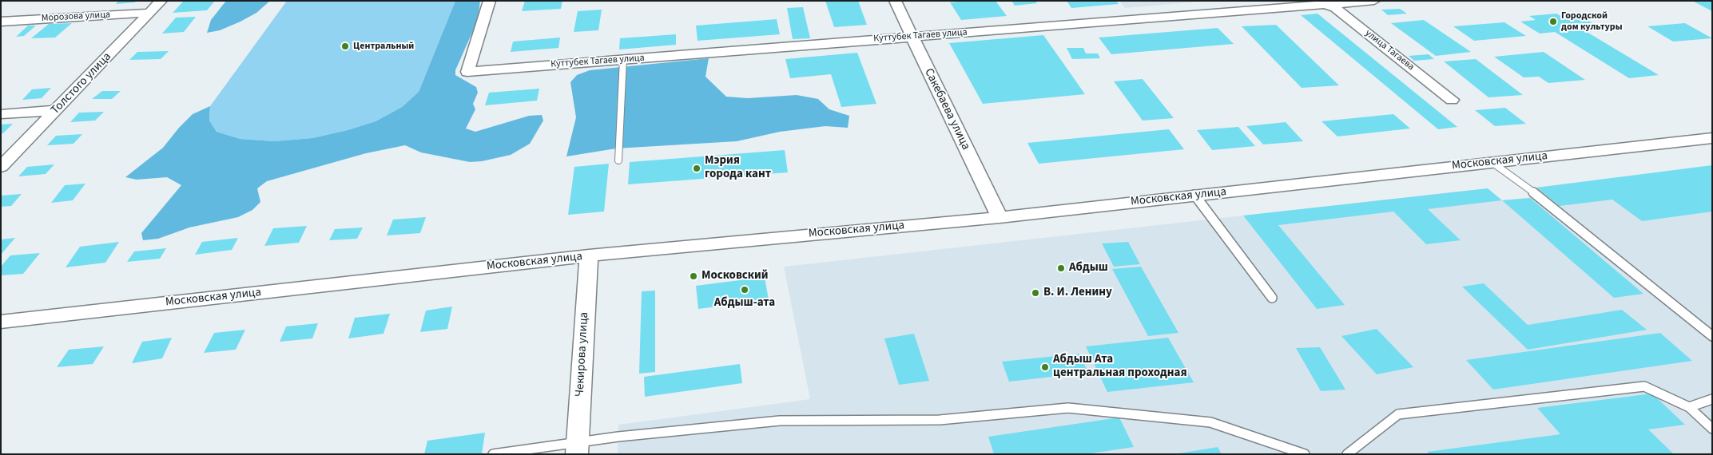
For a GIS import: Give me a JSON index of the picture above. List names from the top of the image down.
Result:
{
  "streets": {
    "street": [
      "Морозова улица",
      "Куттубек Тагаев улица",
      "улица Тагаева",
      "Толстого улица",
      "Сакебаева улица",
      "Московская улица",
      "Чекирова улица"
    ]
  },
  "crossings": [
    ["Морозова улица", "Толстого улица"],
    ["Куттубек Тагаев улица", "улица Тагаева"],
    ["Куттубек Тагаев улица", "Сакебаева улица"],
    ["Сакебаева улица", "Московская улица"],
    ["Московская улица", "Чекирова улица"]
  ],
  "places": [
    "Городской дом культуры",
    "Центральный",
    "Мэрия города кант",
    "Абдыш",
    "Московский",
    "Абдыш-ата",
    "В. И. Ленину",
    "Абдыш Ата центральная проходная"
  ]
}
